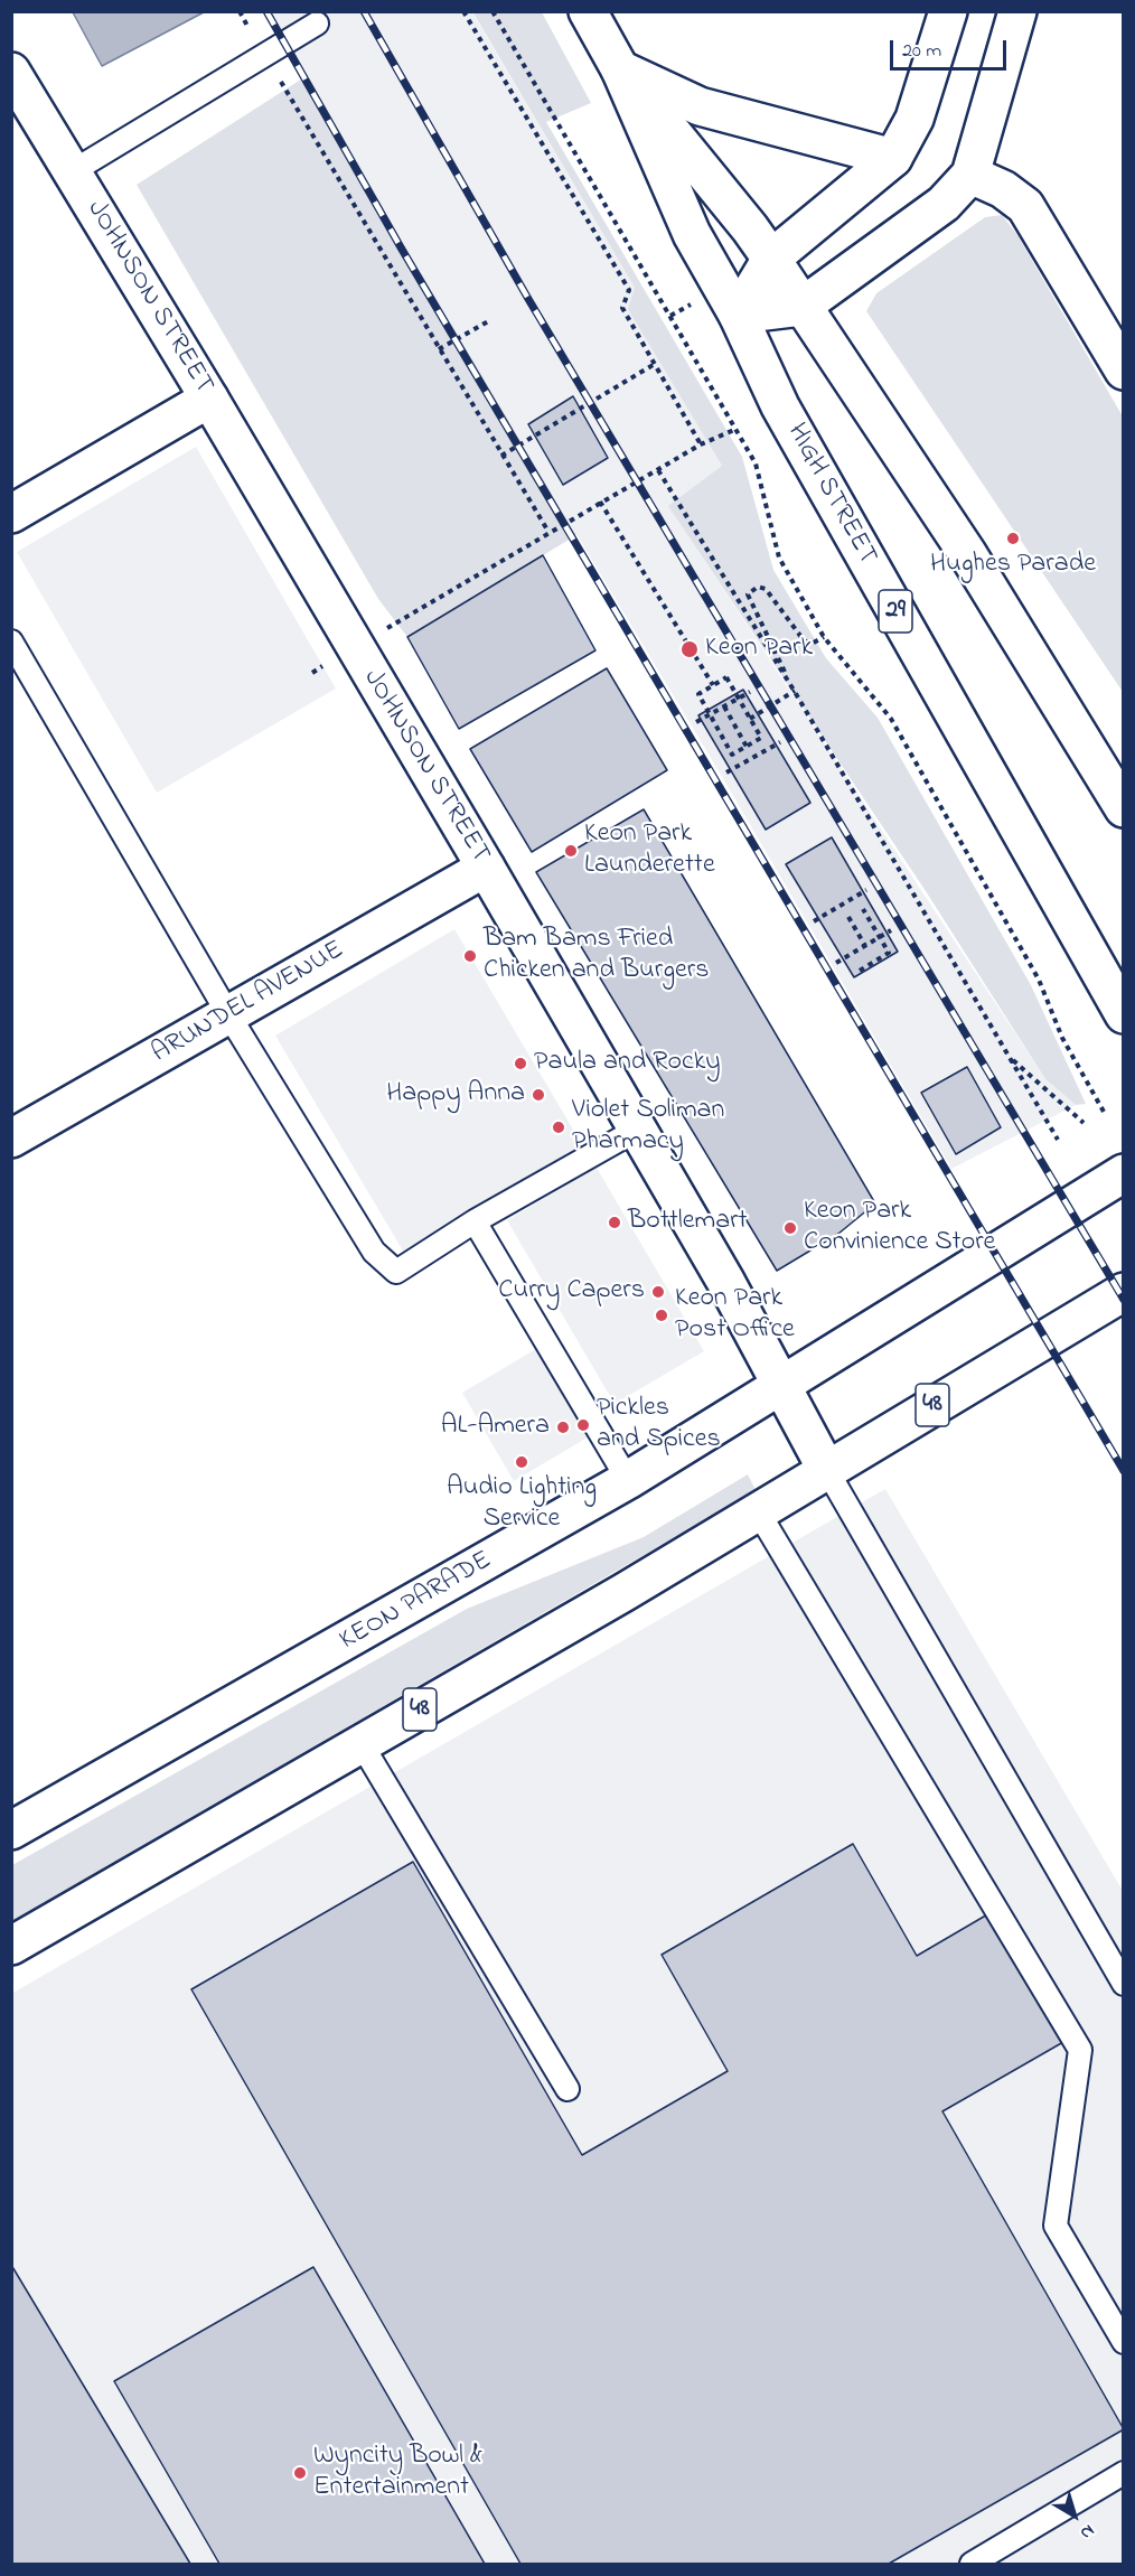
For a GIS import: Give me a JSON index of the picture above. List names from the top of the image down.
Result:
{
  "streets": {
    "main road": [
      "JOHNSON STREET",
      "HIGH STREET",
      "29",
      "ARUNDEL AVENUE",
      "48",
      "KEON PARADE"
    ]
  },
  "crossings": [
    ["JOHNSON STREET", "ARUNDEL AVENUE"],
    ["JOHNSON STREET", "48"],
    ["JOHNSON STREET", "KEON PARADE"]
  ],
  "places": [
    "Hughes Parade",
    "Keon Park",
    "Keon Park Launderette",
    "Bam Bams Fried Chicken and Burgers",
    "Paula and Rocky",
    "Happy Anna",
    "Violet Soliman Pharmacy",
    "Bottlemart",
    "Keon Park Convinience Store",
    "Curry Capers",
    "Keon Park Post Office",
    "Pickles and Spices",
    "AL-Amera",
    "Audio Lighting Service",
    "Wyncity Bowl & Entertainment"
  ],
  "scale_bar": "20 m",
  "north": "bottom right"
}
